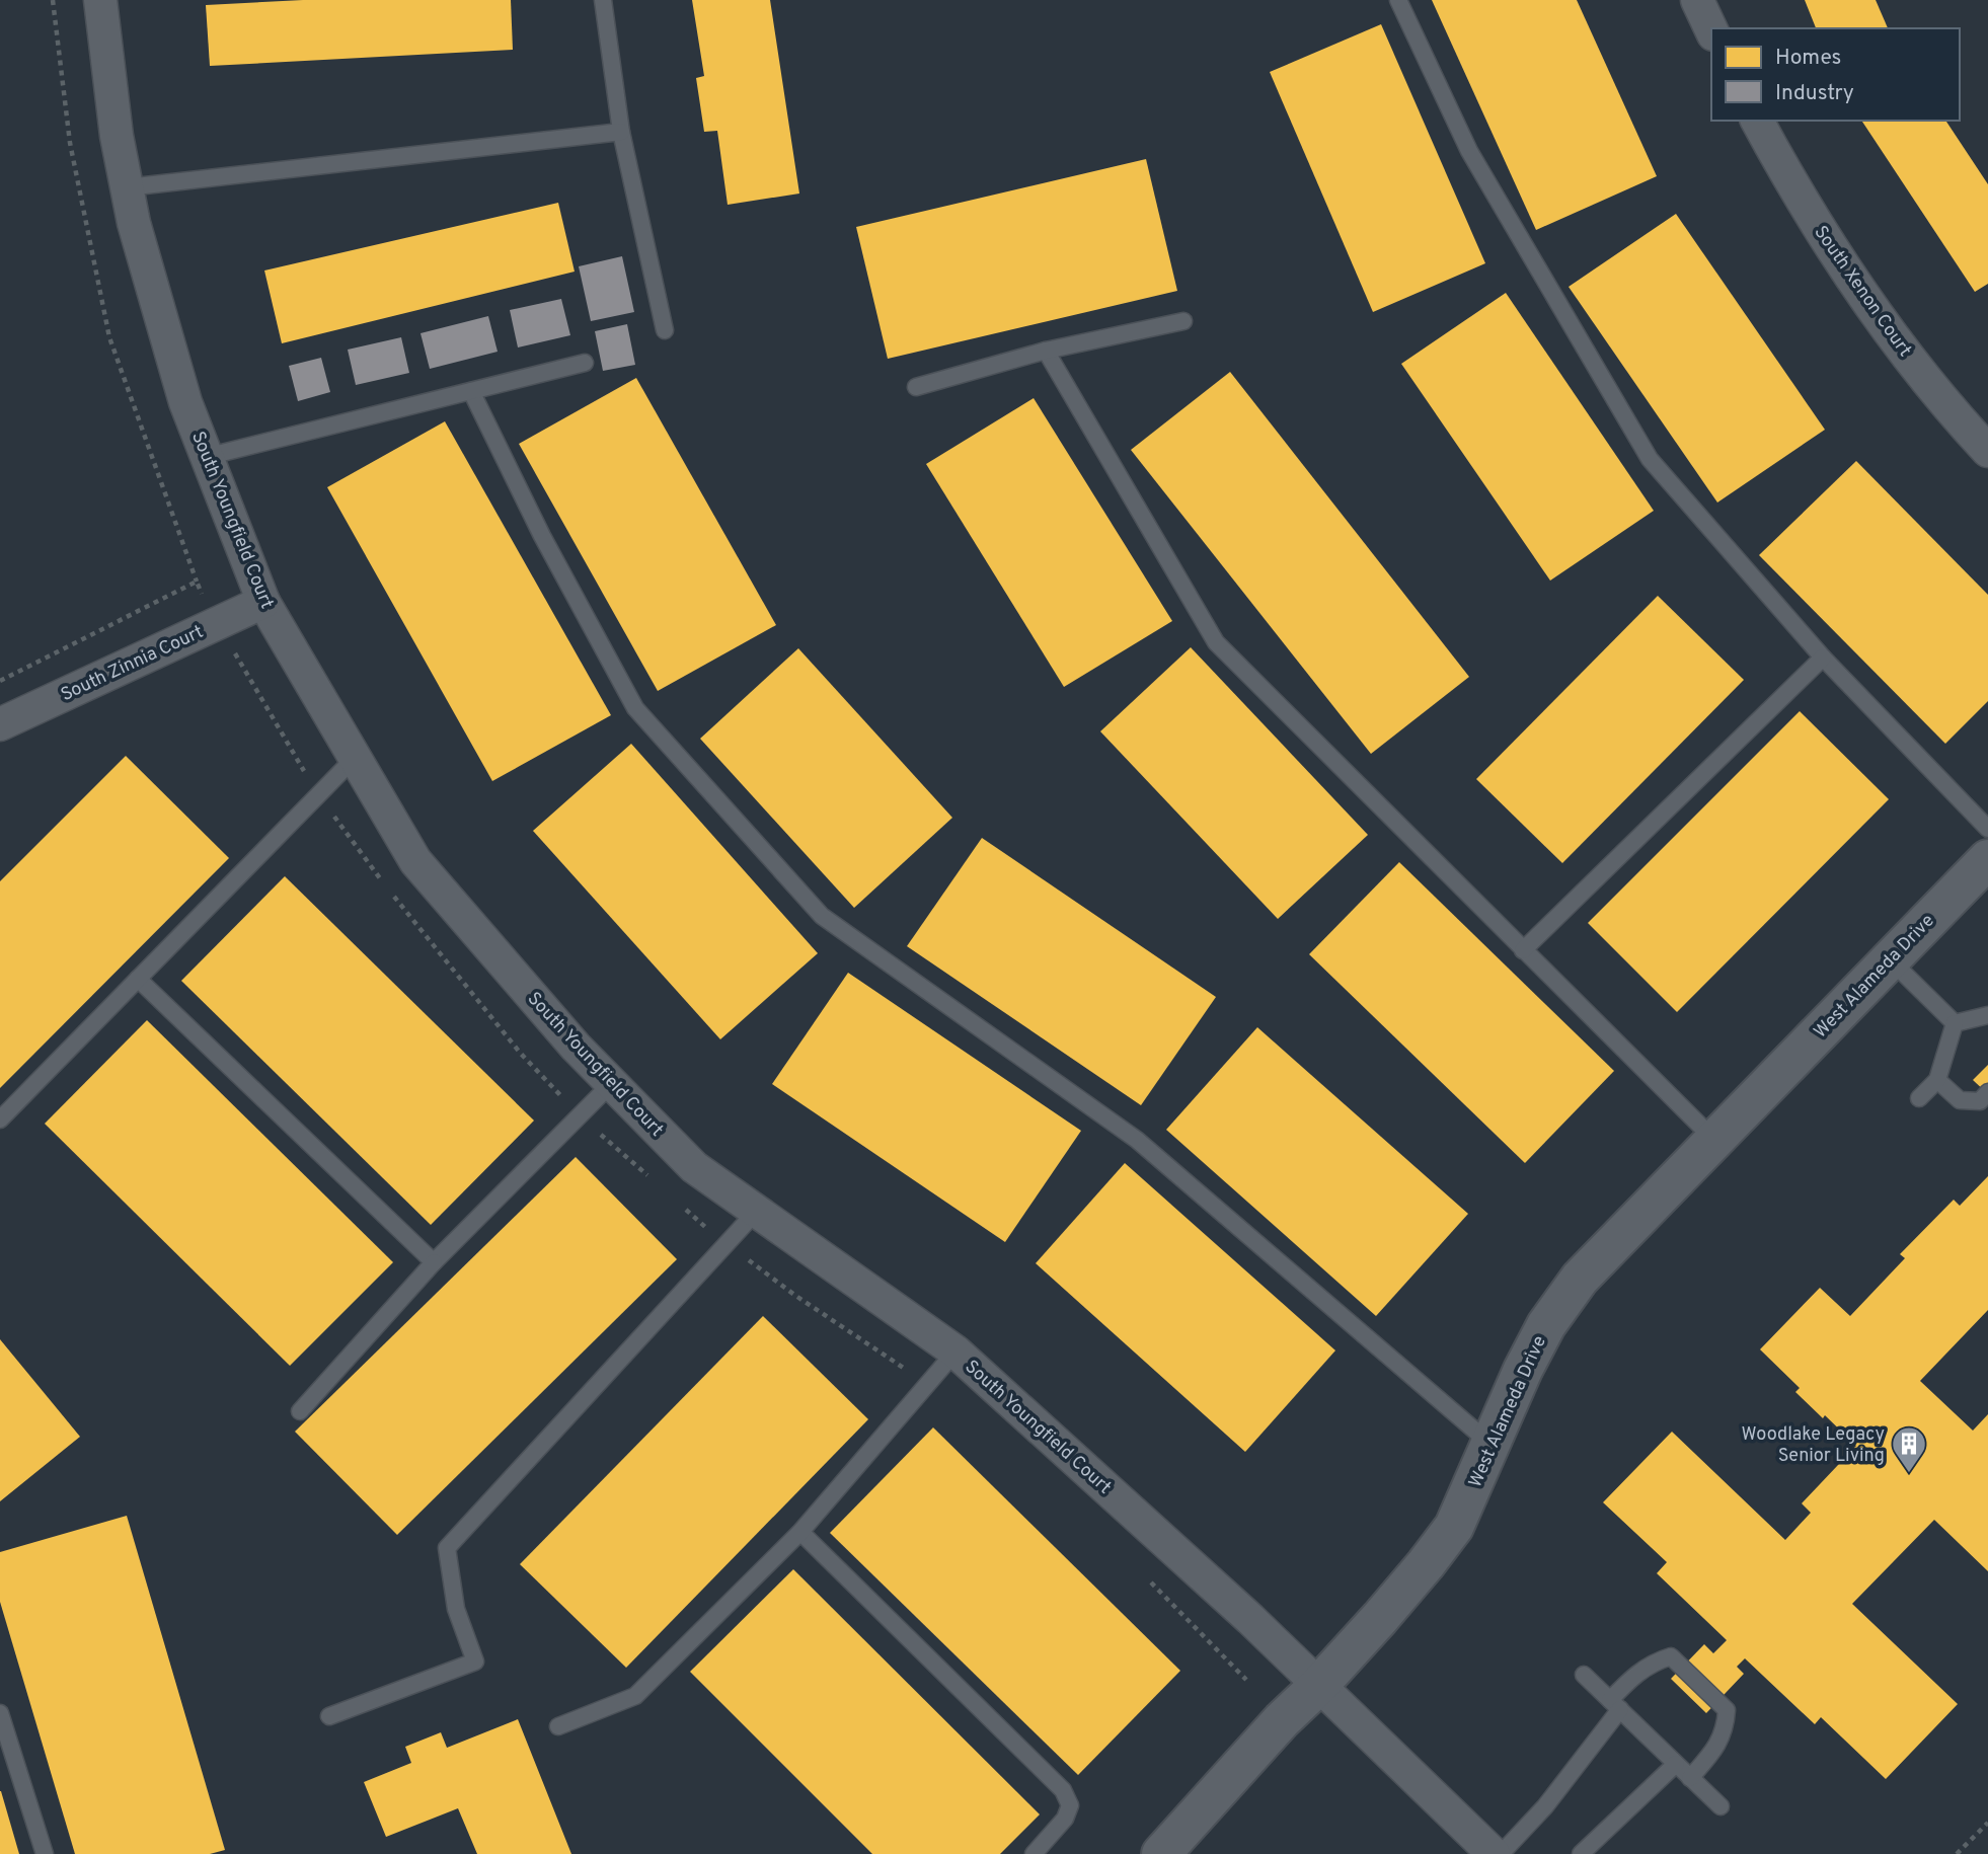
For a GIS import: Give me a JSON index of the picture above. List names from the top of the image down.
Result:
{
  "streets": {
    "street": [
      "South Xenon Court",
      "South Youngfield Court",
      "South Zinnia Court",
      "West Alameda Drive"
    ]
  },
  "crossings": [
    ["South Youngfield Court", "South Zinnia Court"],
    ["South Youngfield Court", "West Alameda Drive"]
  ],
  "places": {
    "building": ["Woodlake Legacy Senior Living"]
  },
  "legend": ["Homes", "Industry"]
}
